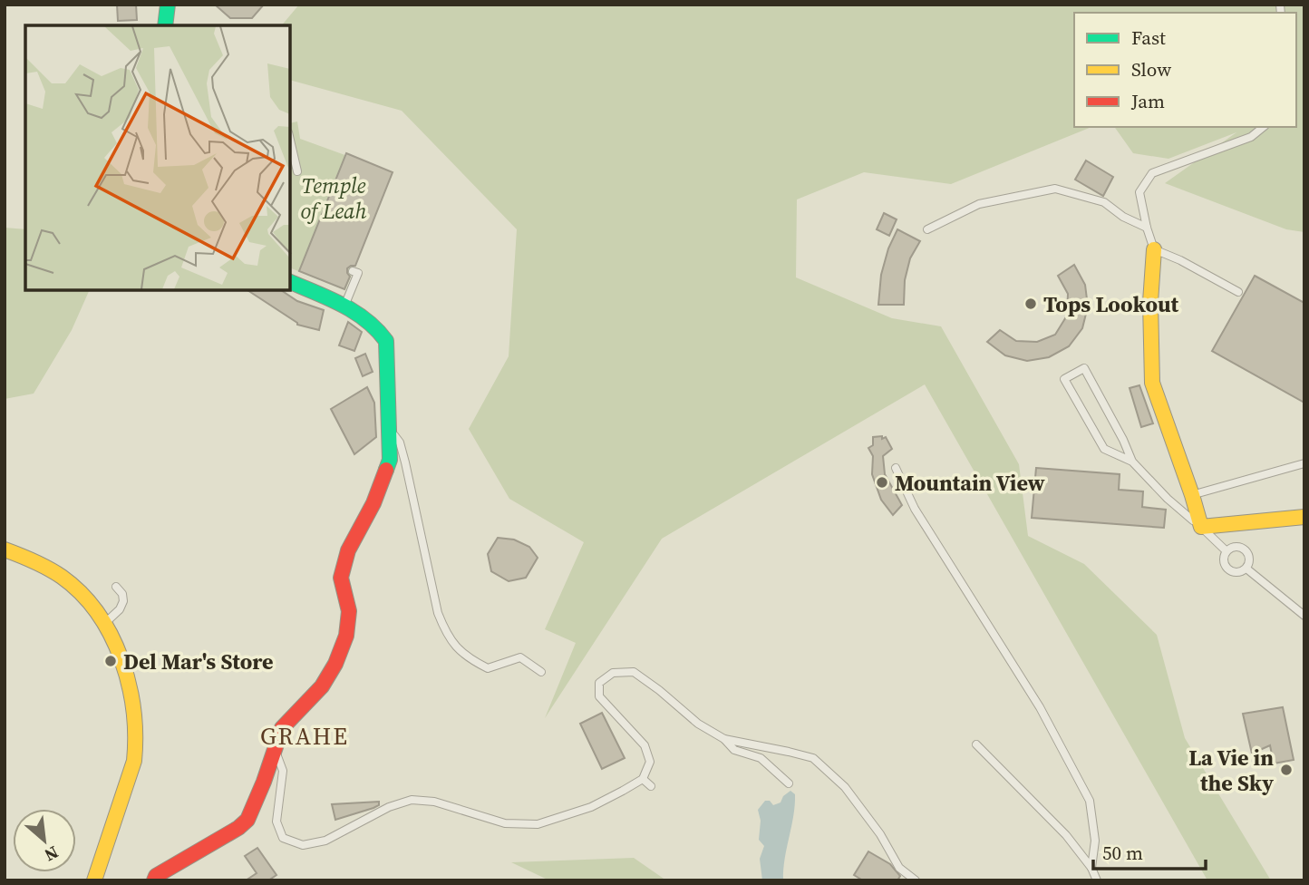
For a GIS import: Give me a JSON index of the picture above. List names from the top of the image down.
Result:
{
  "districts": ["GRAHE"],
  "parks": ["Temple of Leah"],
  "places": [
    "Tops Lookout",
    "Mountain View",
    "Del Mar's Store",
    "La Vie in the Sky"
  ],
  "legend": ["Fast", "Slow", "Jam"],
  "scale_bar": "50 m",
  "north": "bottom right"
}
